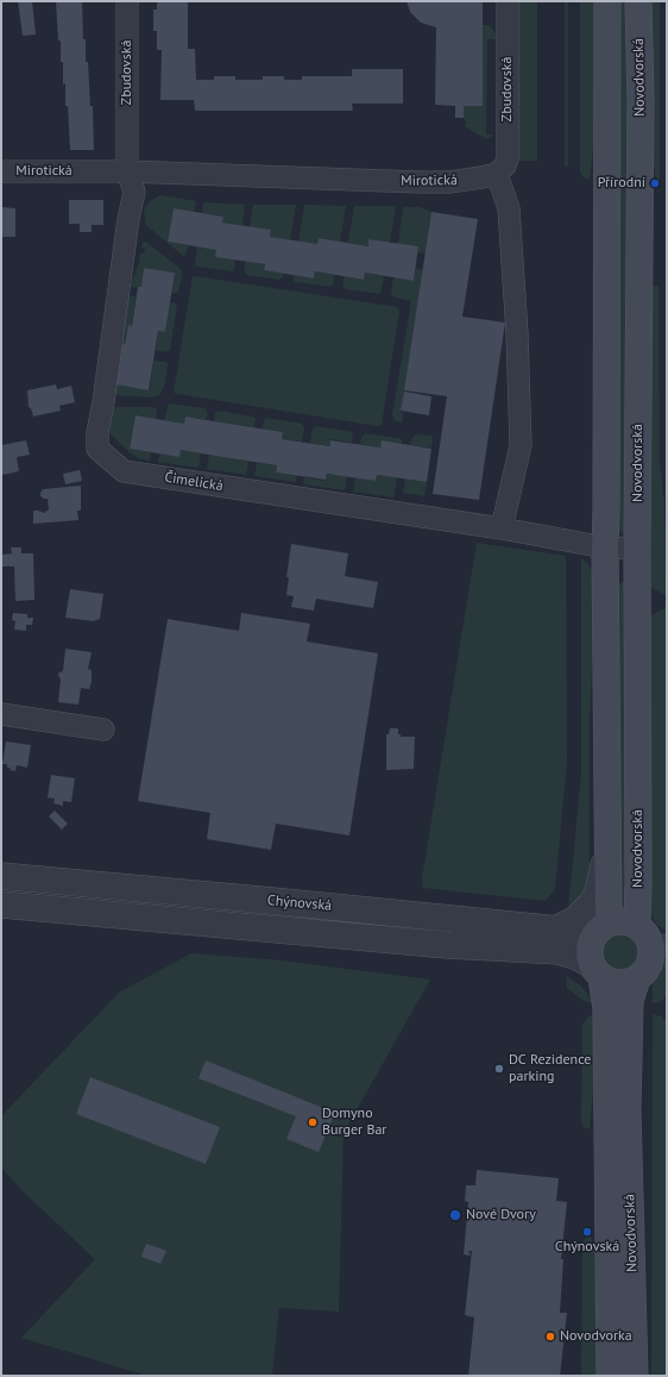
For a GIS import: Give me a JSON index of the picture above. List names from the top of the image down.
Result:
{
  "streets": {
    "main road": ["Novodvorská"],
    "street": [
      "Zbudovská",
      "Mirotická",
      "Čimelická",
      "Chýnovská"
    ]
  },
  "crossings": [
    ["Zbudovská", "Mirotická"],
    ["Zbudovská", "Čimelická"],
    ["Novodvorská", "Čimelická"],
    ["Novodvorská", "Chýnovská"],
    ["Mirotická", "Čimelická"]
  ],
  "places": [
    "Přírodní",
    "DC Rezidence parking",
    "Domyno Burger Bar",
    "Nové Dvory",
    "Chýnovská",
    "Novodvorka"
  ]
}
